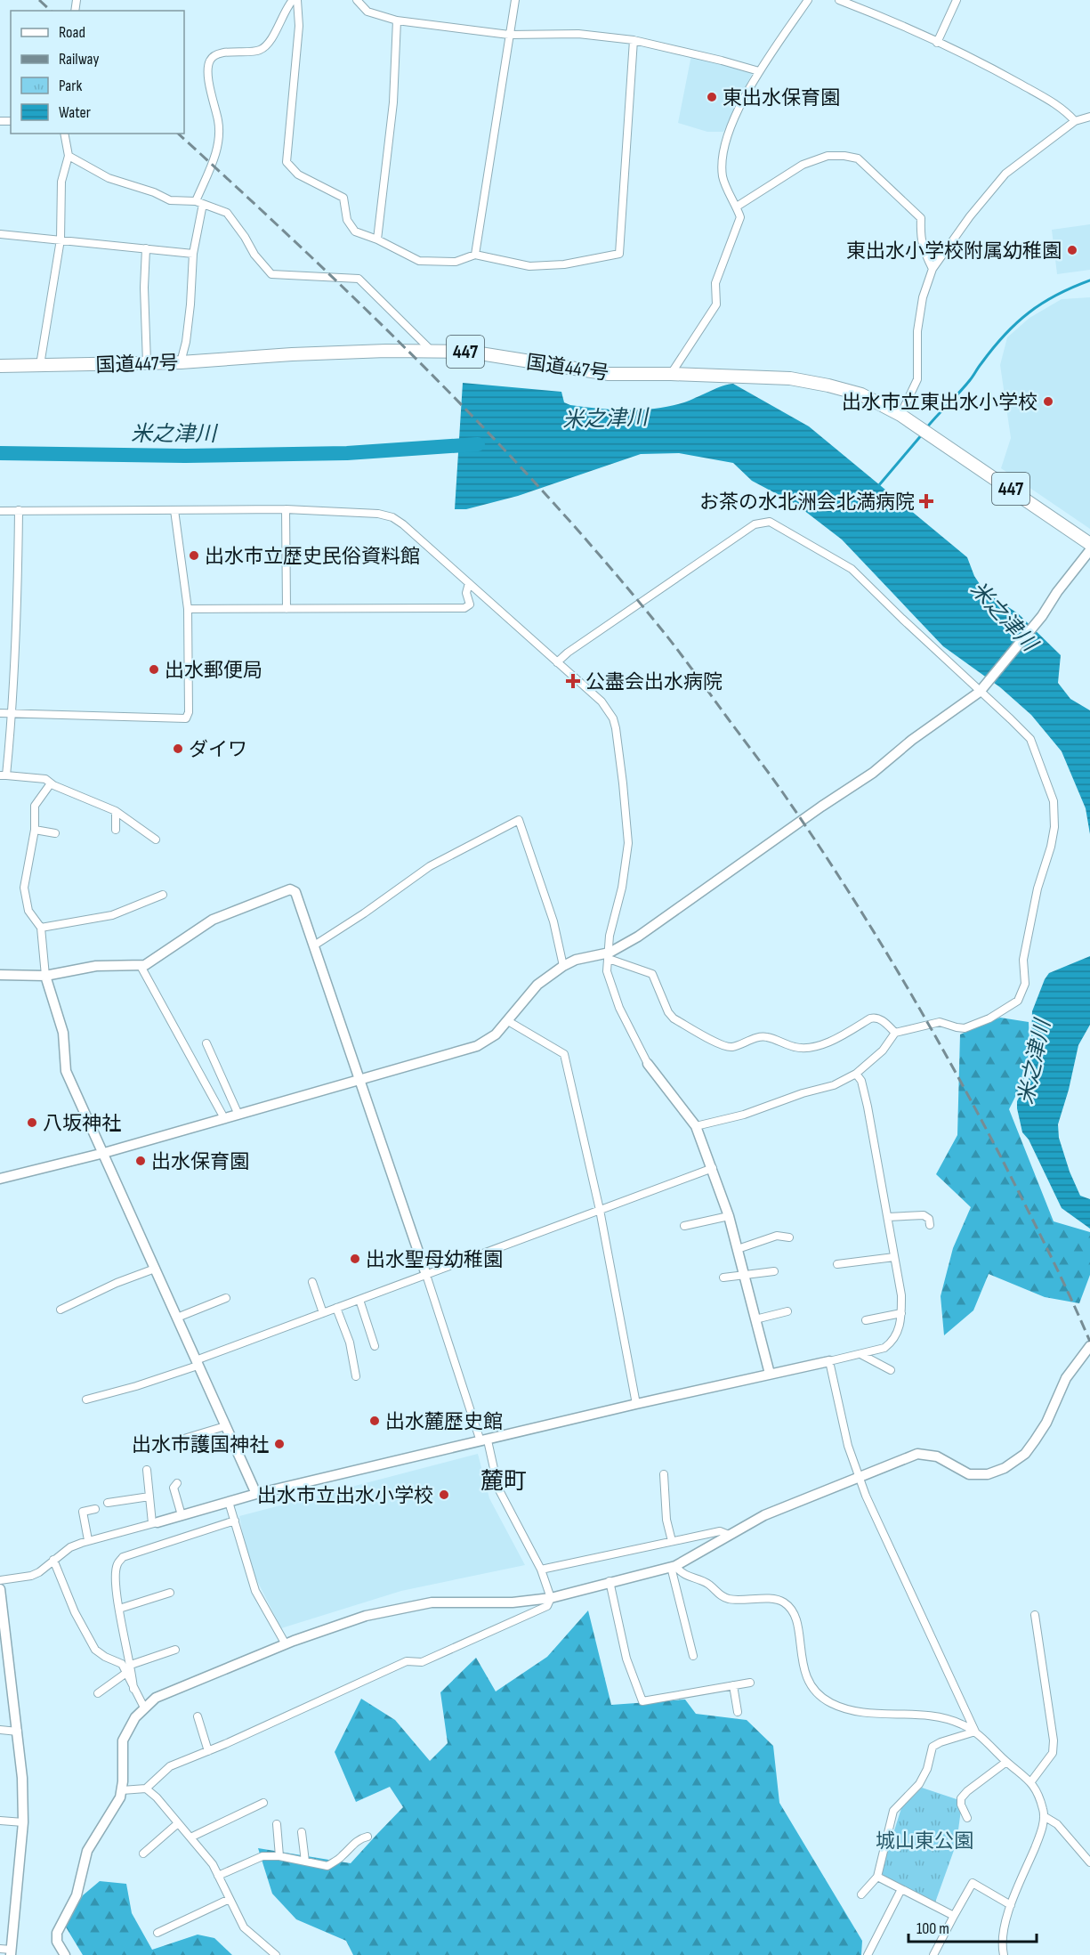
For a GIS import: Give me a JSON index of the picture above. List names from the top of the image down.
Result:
{
  "streets": {
    "highway": ["447", "国道447号"]
  },
  "districts": ["麓町"],
  "water": ["米之津川"],
  "parks": ["城山東公園"],
  "places": {
    "other": [
      "東出水保育園",
      "東出水小学校附属幼稚園",
      "出水市立東出水小学校",
      "出水市立歴史民俗資料館",
      "出水郵便局",
      "ダイワ",
      "八坂神社",
      "出水保育園",
      "出水聖母幼稚園",
      "出水麓歴史館",
      "出水市護国神社",
      "出水市立出水小学校"
    ],
    "health": ["お茶の水北洲会北満病院", "公盡会出水病院"]
  },
  "legend": [
    "Road",
    "Railway",
    "Park",
    "Water"
  ],
  "scale_bar": "100 m"
}
